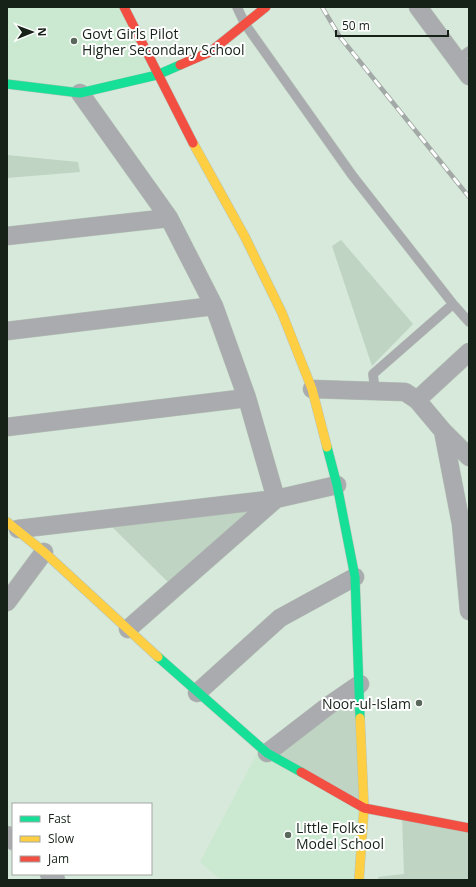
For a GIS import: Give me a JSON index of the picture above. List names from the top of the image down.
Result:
{
  "places": ["Govt Girls Pilot Higher Secondary School", "Noor-ul-Islam", "Little Folks Model School"],
  "legend": ["Fast", "Slow", "Jam"],
  "scale_bar": "50 m",
  "north": "right"
}
